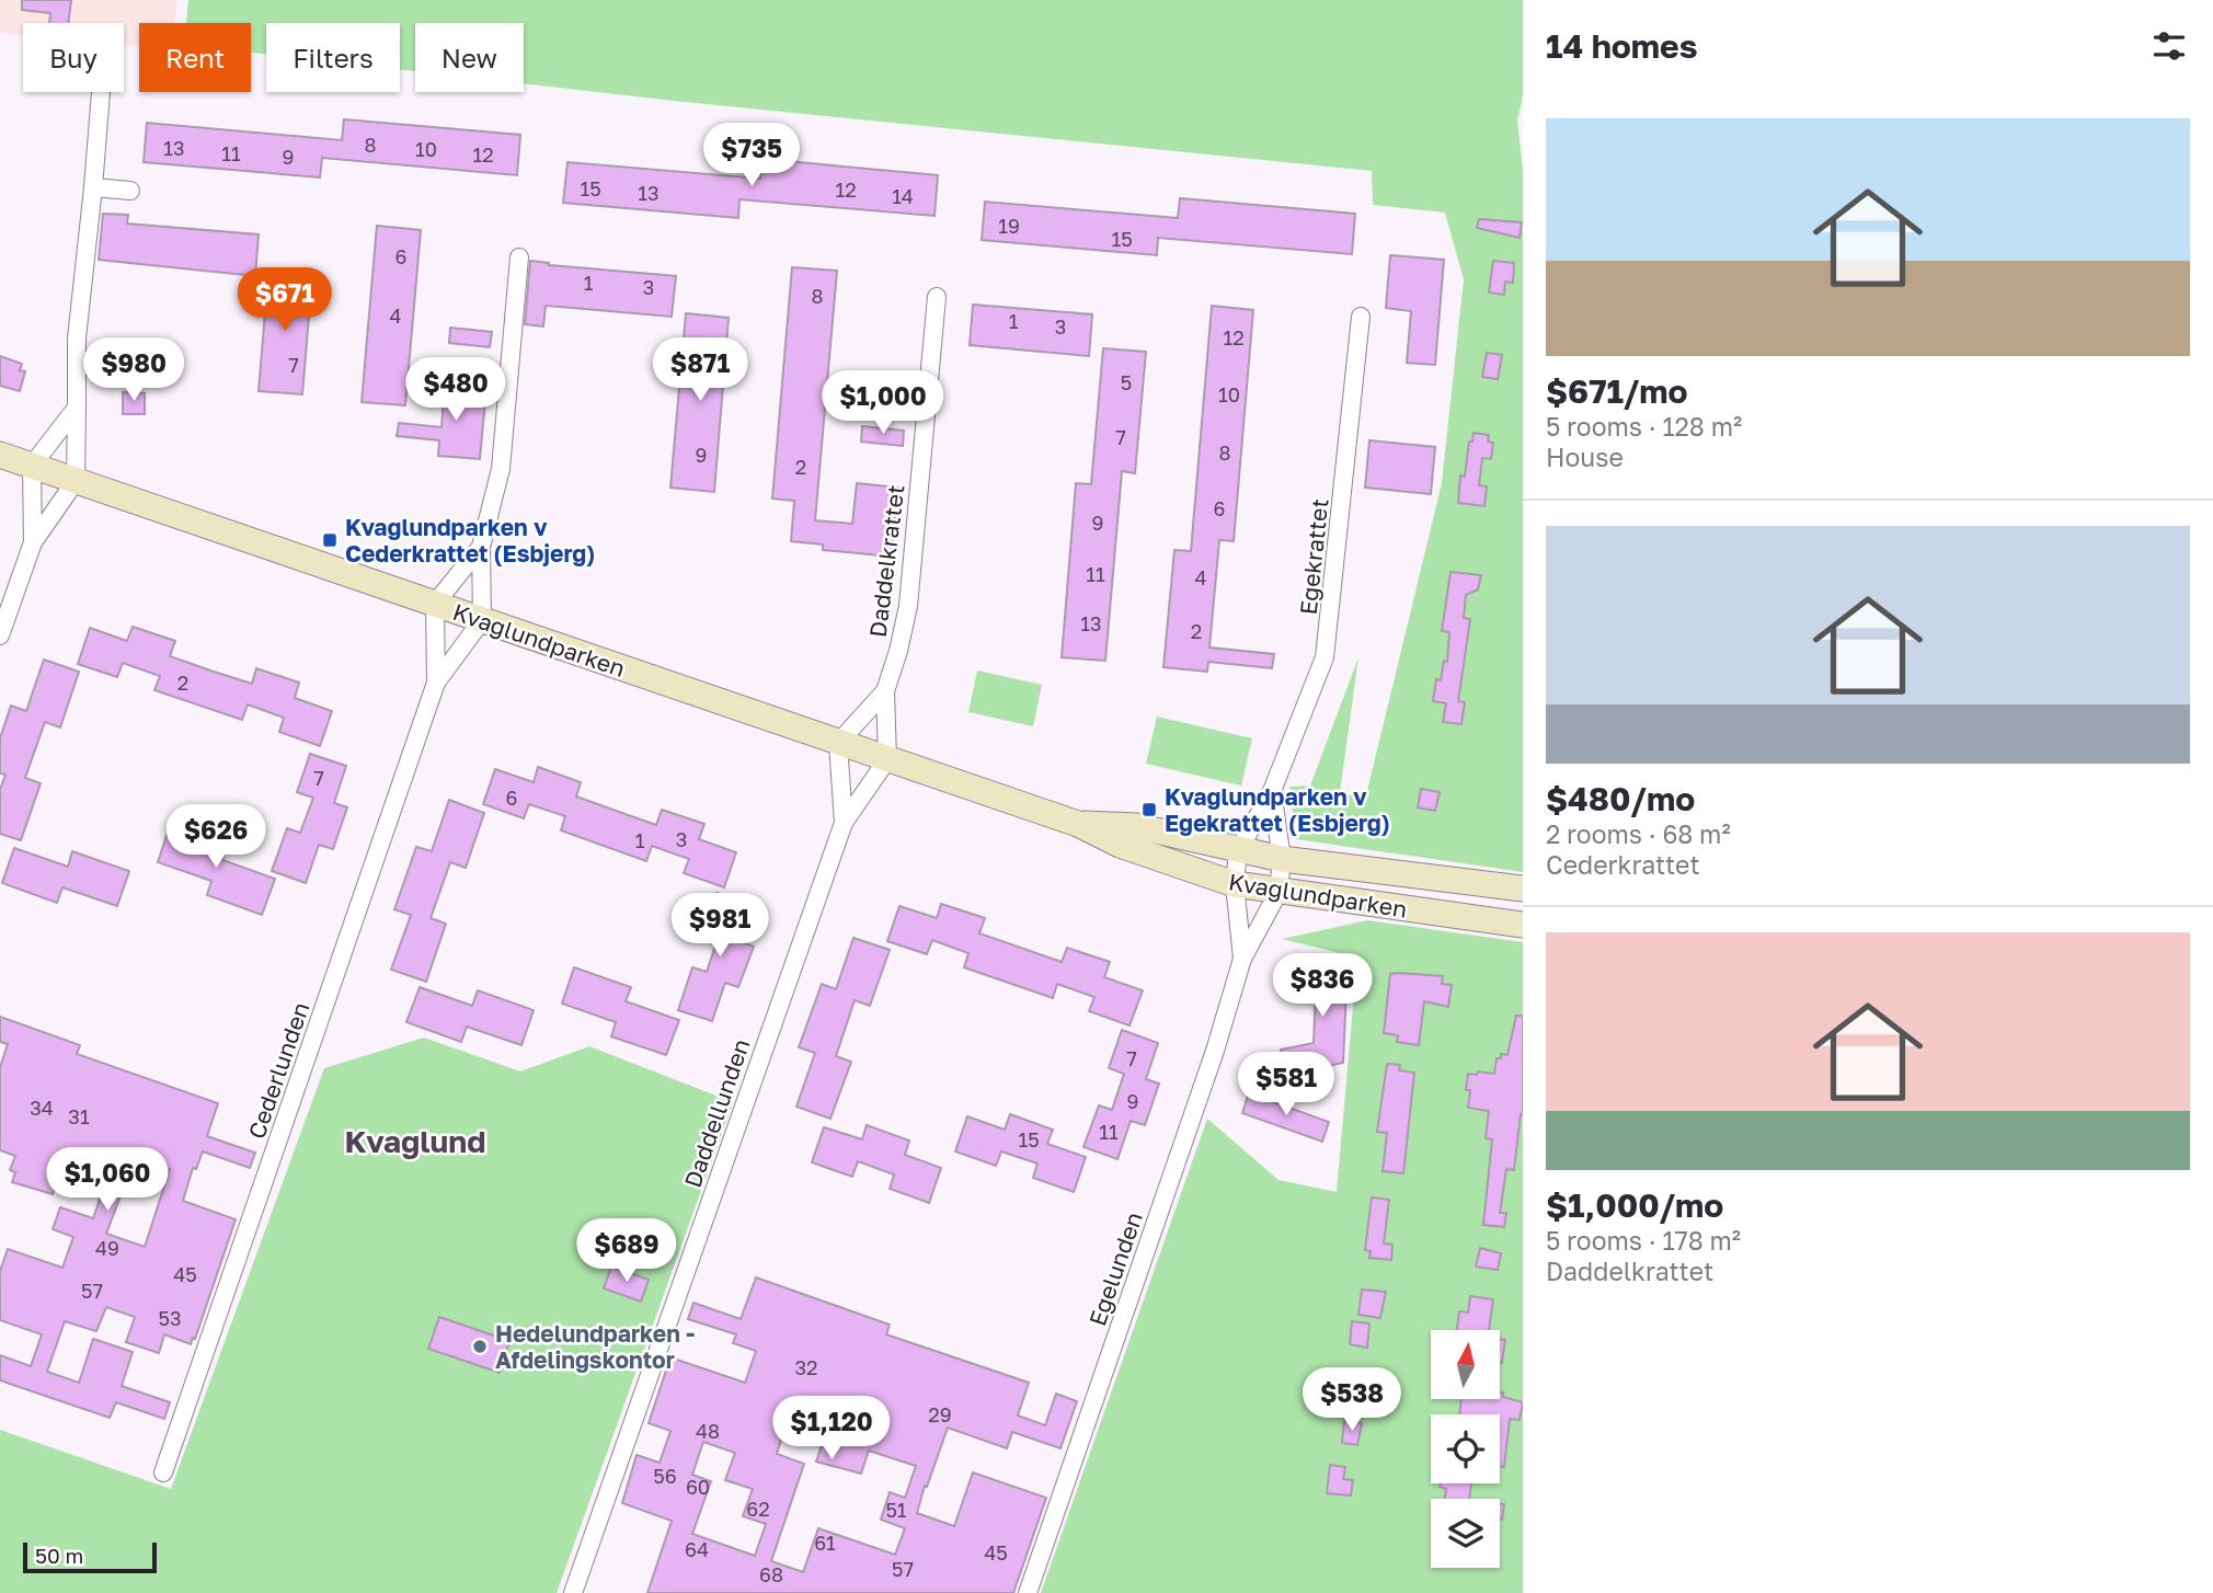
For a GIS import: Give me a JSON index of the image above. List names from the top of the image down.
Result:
{
  "streets": {
    "street": [
      "Egekrattet",
      "Daddelkrattet",
      "Kvaglundparken",
      "Cederlunden",
      "Daddellunden",
      "Egelunden"
    ]
  },
  "crossings": [
    ["Egekrattet", "Kvaglundparken"],
    ["Egekrattet", "Egelunden"],
    ["Daddelkrattet", "Kvaglundparken"],
    ["Daddelkrattet", "Daddellunden"],
    ["Kvaglundparken", "Cederlunden"],
    ["Kvaglundparken", "Daddellunden"],
    ["Kvaglundparken", "Egelunden"]
  ],
  "districts": ["Kvaglund"],
  "places": {
    "transit": ["Kvaglundparken v Cederkrattet (Esbjerg)", "Kvaglundparken v Egekrattet (Esbjerg)"],
    "other": ["Hedelundparken - Afdelingskontor"]
  },
  "house_numbers": [
    "8",
    "13",
    "10",
    "11",
    "12",
    "9",
    "15",
    "12",
    "13",
    "14",
    "19",
    "15",
    "6",
    "1",
    "3",
    "8",
    "4",
    "1",
    "3",
    "12",
    "7",
    "5",
    "10",
    "7",
    "8",
    "9",
    "2",
    "6",
    "9",
    "11",
    "4",
    "13",
    "2",
    "2",
    "7",
    "6",
    "3",
    "1",
    "7",
    "9",
    "34",
    "31",
    "11",
    "15",
    "49",
    "45",
    "57",
    "53",
    "32",
    "29",
    "48",
    "56",
    "60",
    "62",
    "51",
    "61",
    "64",
    "45",
    "57",
    "68"
  ],
  "scale_bar": "50 m",
  "north": "top",
  "page": {
    "heading": "14 homes",
    "chip": [
      "Buy",
      "Rent",
      "Filters",
      "New"
    ],
    "list": [
      {
        "name": "$671/mo",
        "note": "5 rooms · 128 m² · House"
      },
      {
        "name": "$480/mo",
        "note": "2 rooms · 68 m² · Cederkrattet"
      },
      {
        "name": "$1,000/mo",
        "note": "5 rooms · 178 m² · Daddelkrattet"
      }
    ],
    "price": [
      "$735",
      "$671",
      "$980",
      "$871",
      "$480",
      "$1,000",
      "$626",
      "$981",
      "$836",
      "$581",
      "$1,060",
      "$689",
      "$538",
      "$1,120"
    ],
    "scale": "50 m"
  }
}
